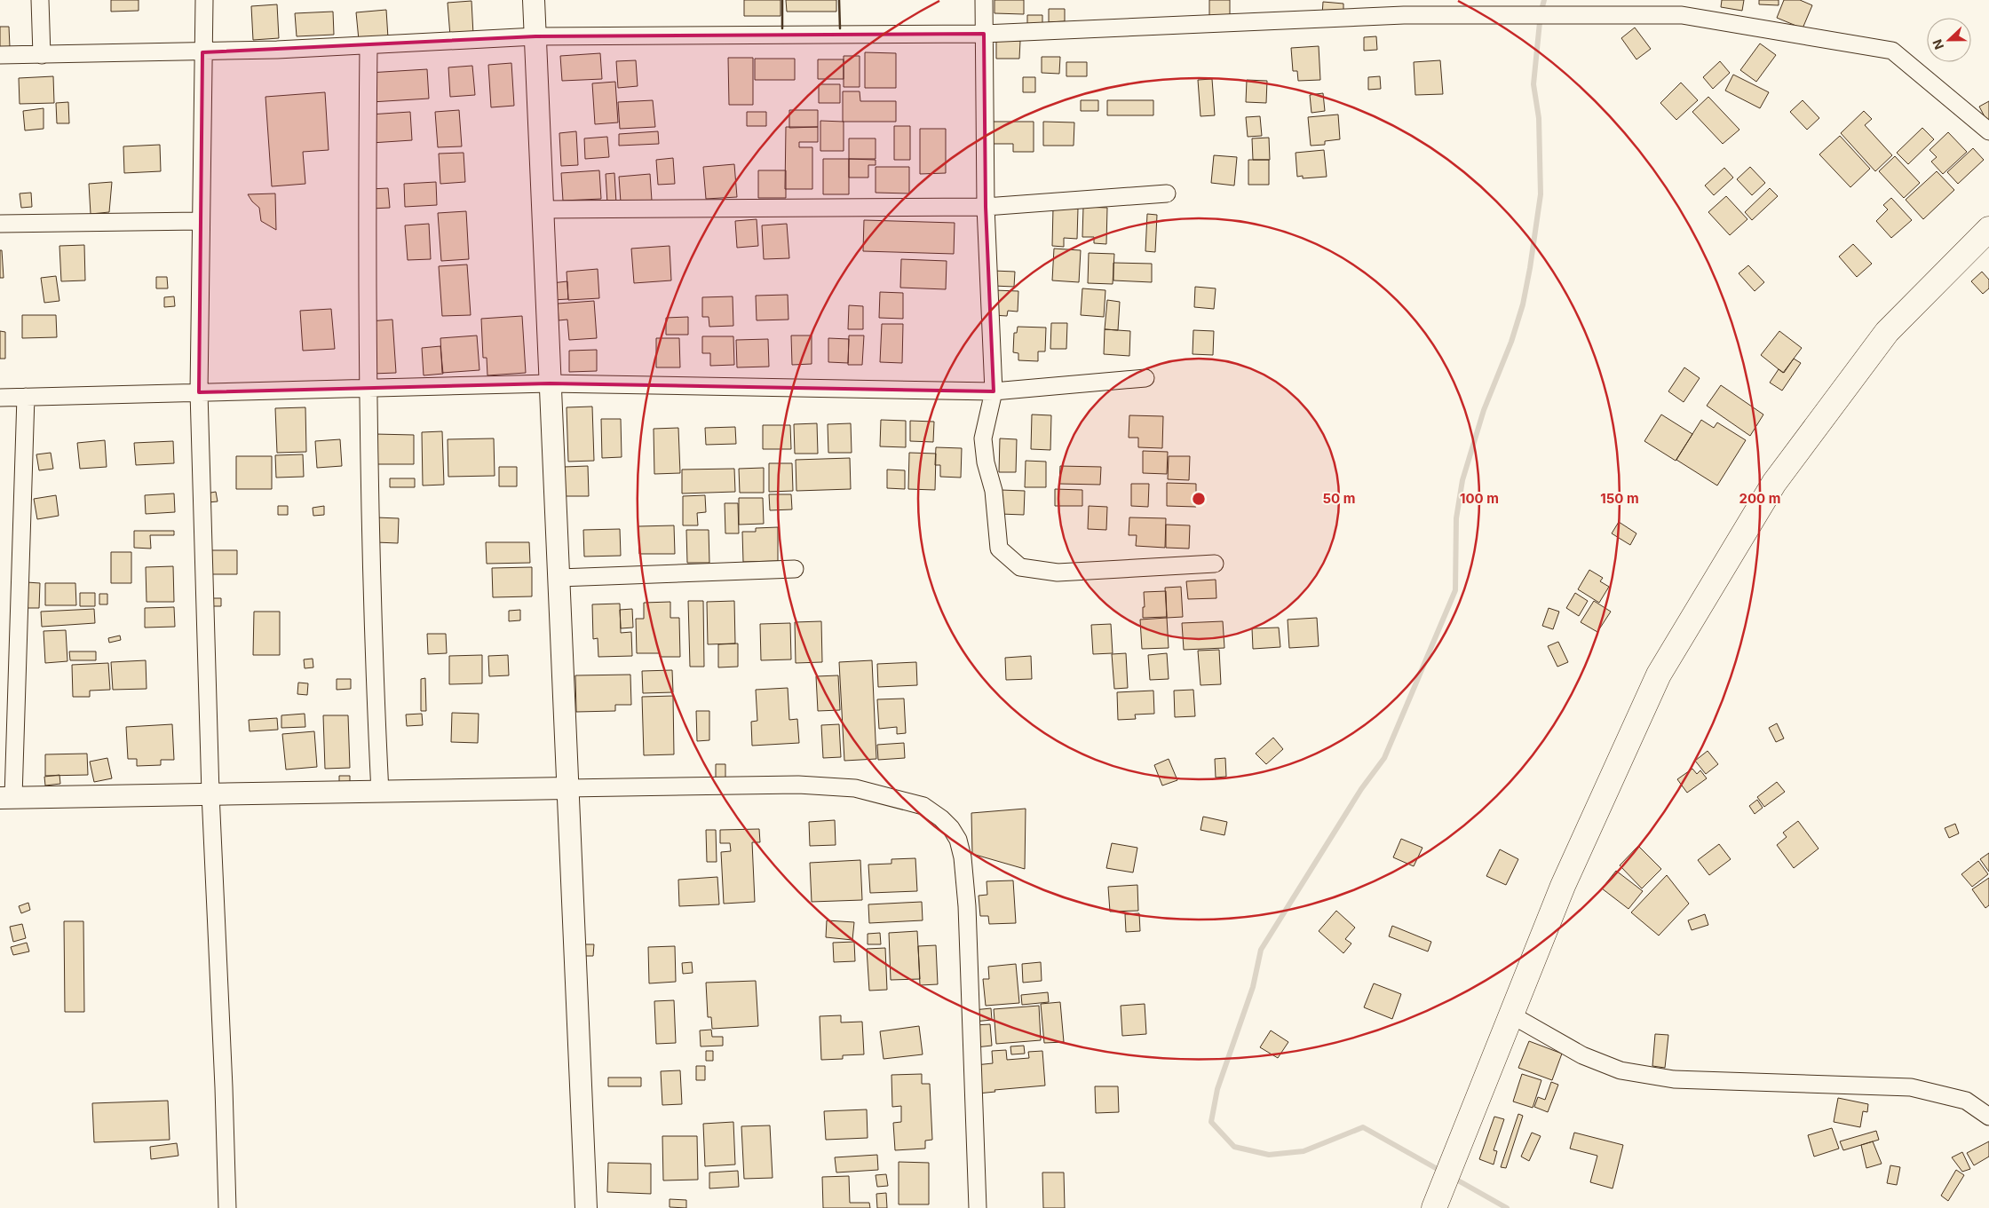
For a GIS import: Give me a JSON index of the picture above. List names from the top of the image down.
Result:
{
  "north": "left",
  "rings": [
    "50 m",
    "100 m",
    "150 m",
    "200 m"
  ]
}
